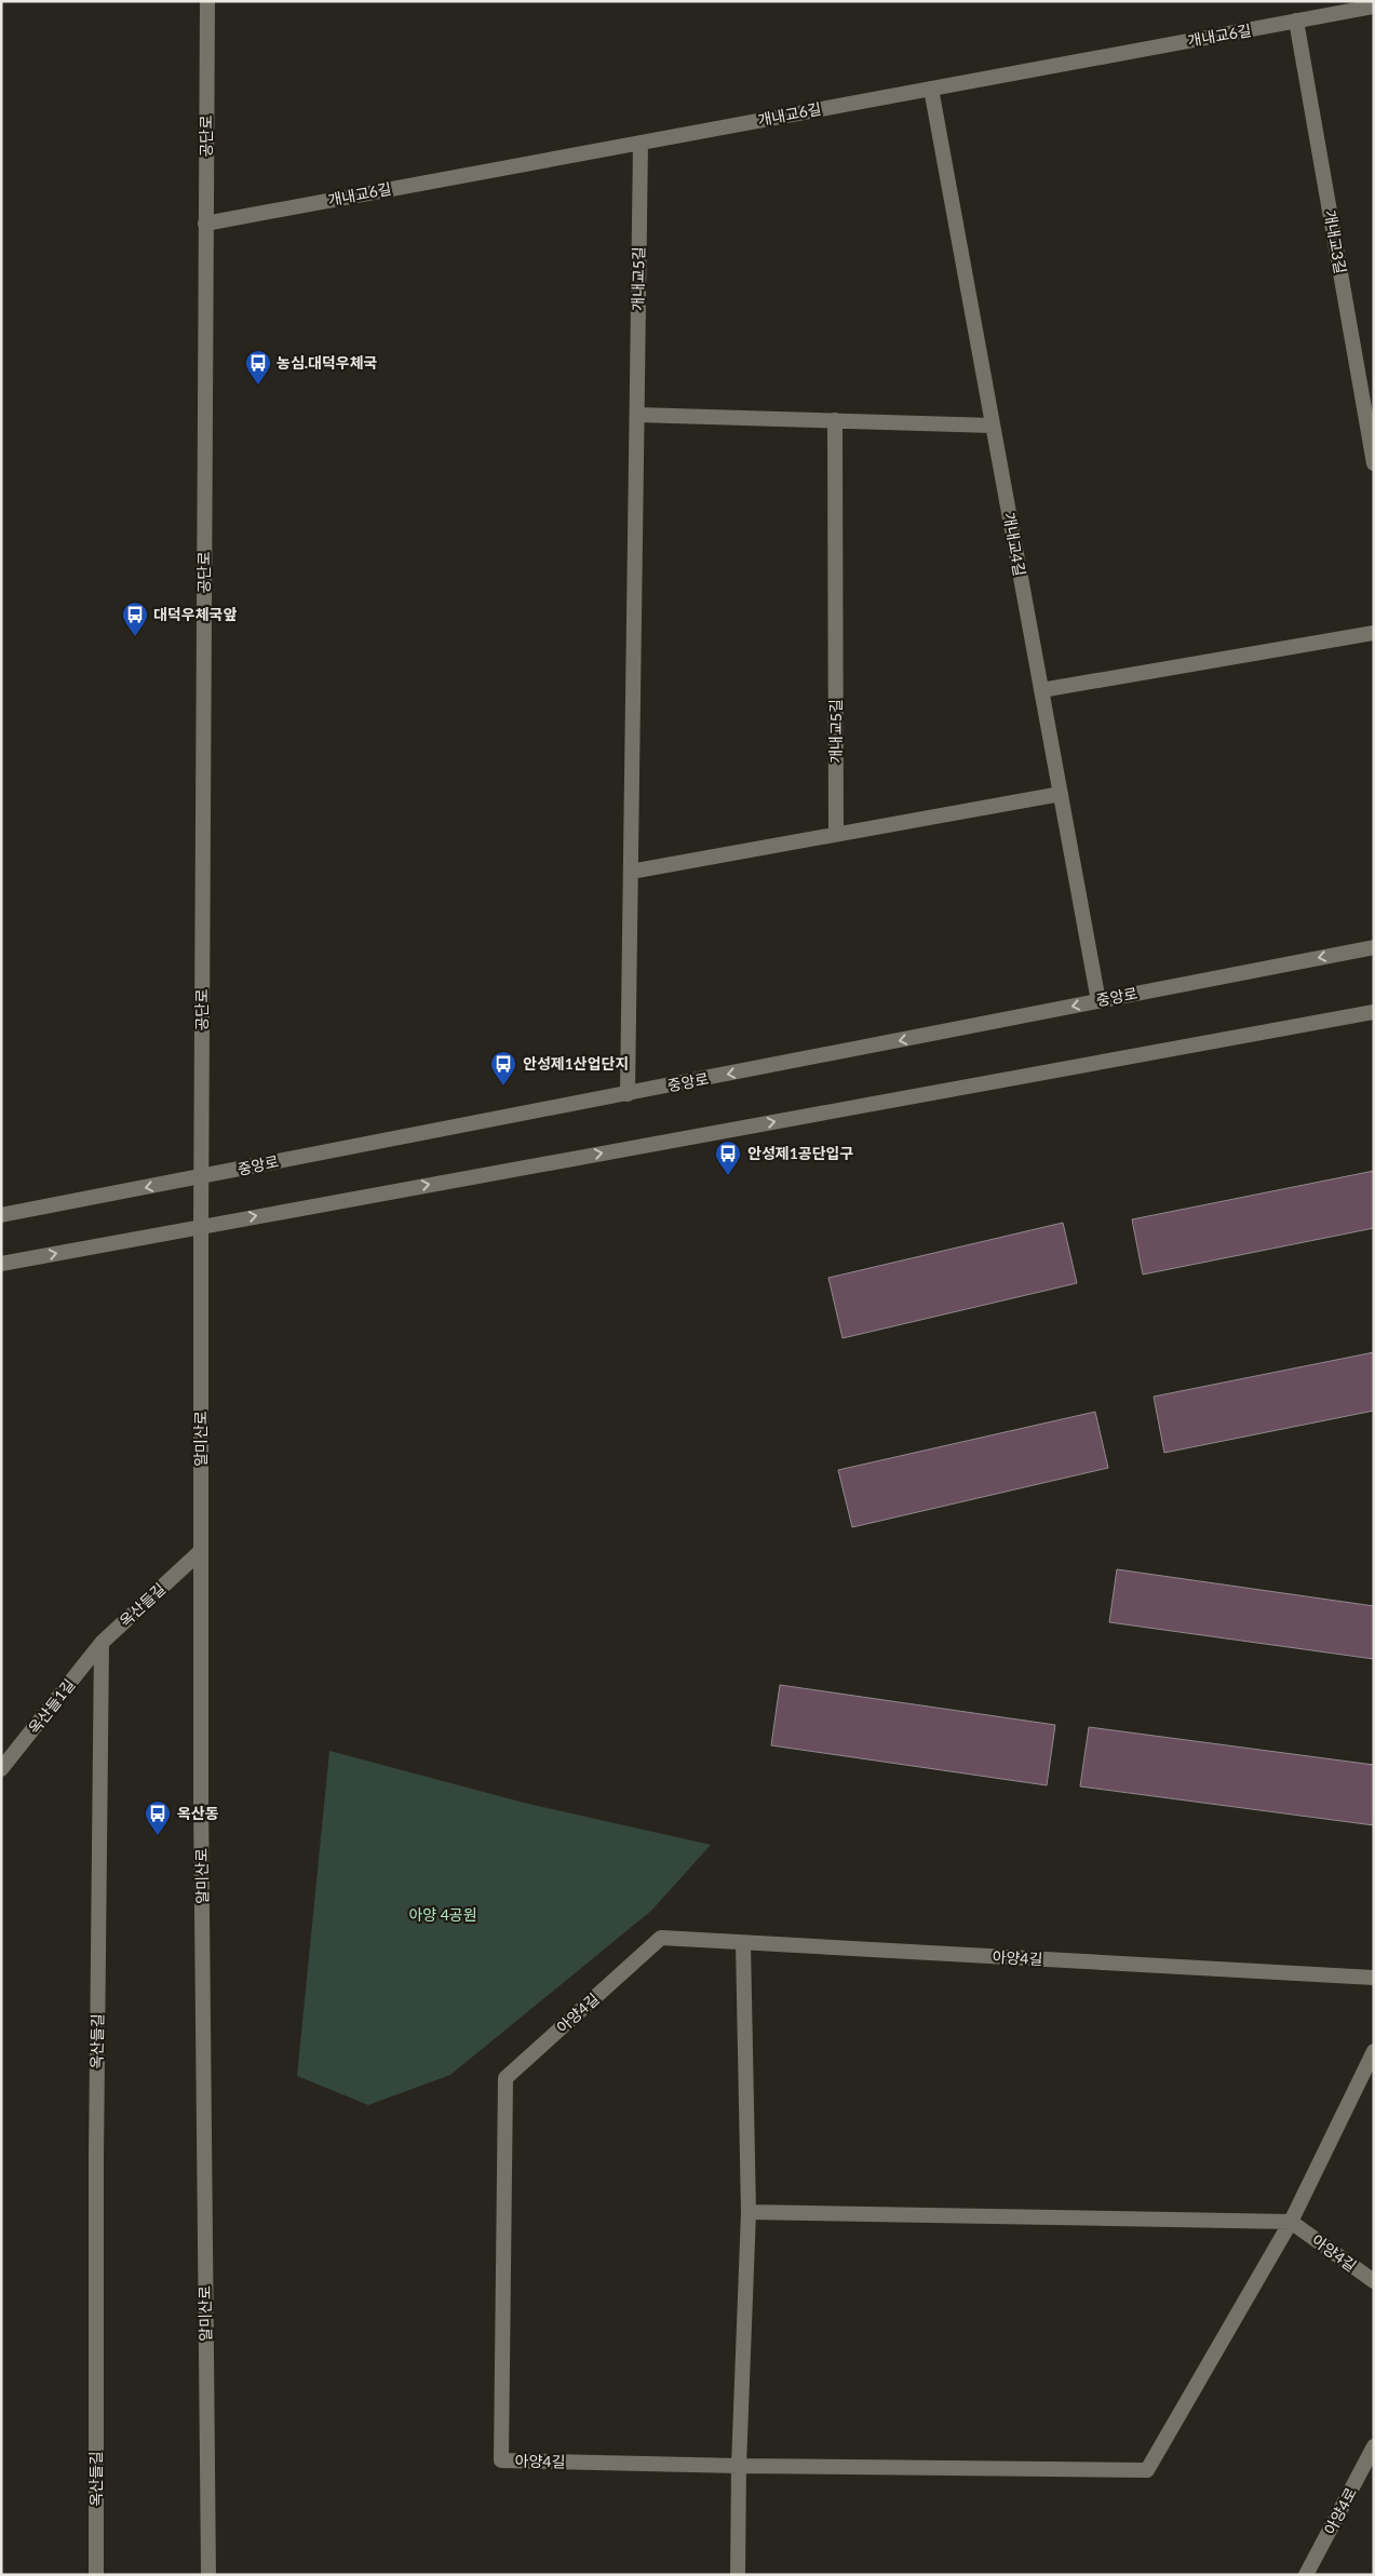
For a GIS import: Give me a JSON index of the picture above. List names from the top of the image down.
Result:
{
  "streets": {
    "street": [
      "개내교6길",
      "공단로",
      "개내교3길",
      "개내교5길",
      "개내교4길",
      "중앙로",
      "알미산로",
      "옥산들길",
      "옥산들1길",
      "아양4길",
      "아양4로"
    ]
  },
  "crossings": [
    ["개내교6길", "공단로"],
    ["개내교6길", "개내교3길"],
    ["개내교6길", "개내교5길"],
    ["개내교6길", "개내교4길"],
    ["공단로", "중앙로"],
    ["공단로", "알미산로"],
    ["개내교5길", "중앙로"],
    ["개내교4길", "중앙로"],
    ["중앙로", "알미산로"],
    ["알미산로", "옥산들길"],
    ["옥산들길", "옥산들1길"]
  ],
  "parks": ["아양 4공원"],
  "places": {
    "bus stop": [
      "농심.대덕우체국",
      "대덕우체국앞",
      "안성제1산업단지",
      "안성제1공단입구",
      "옥산동"
    ]
  }
}
